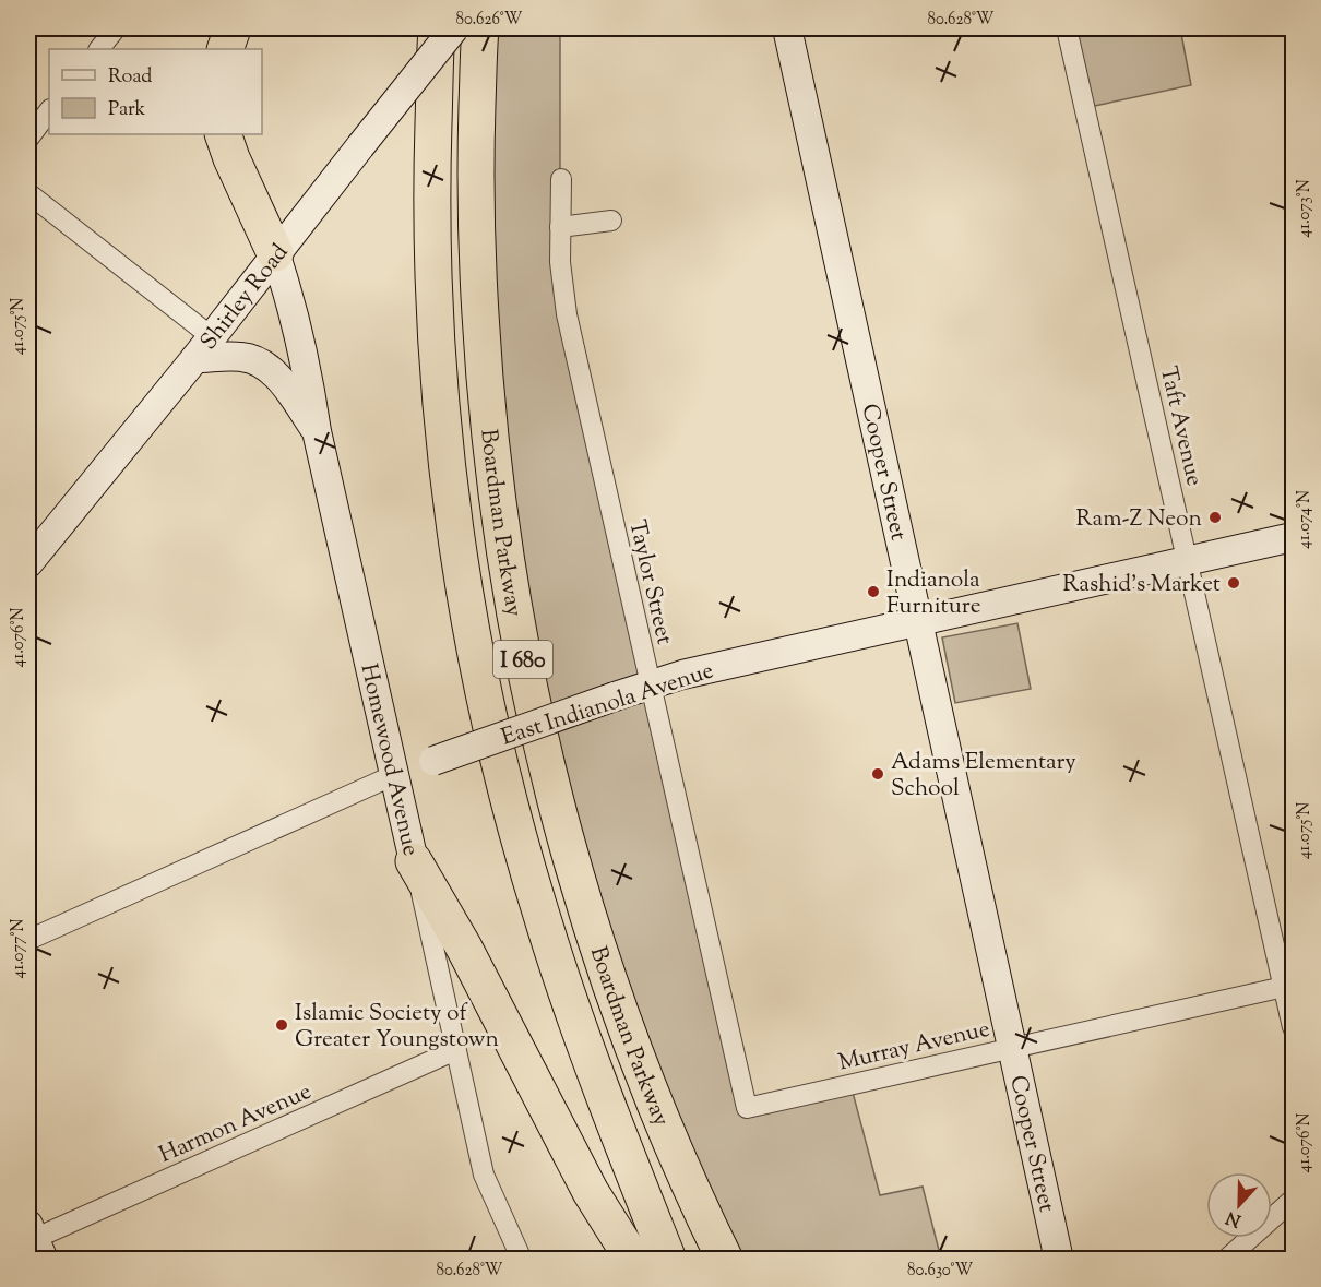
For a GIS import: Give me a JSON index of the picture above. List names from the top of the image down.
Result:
{
  "streets": {
    "highway": ["Boardman Parkway", "I 680"],
    "street": [
      "Shirley Road",
      "Taft Avenue",
      "Cooper Street",
      "Taylor Street",
      "East Indianola Avenue",
      "Homewood Avenue",
      "Murray Avenue",
      "Harmon Avenue"
    ]
  },
  "crossings": [
    ["Shirley Road", "Homewood Avenue"],
    ["Taft Avenue", "East Indianola Avenue"],
    ["Taft Avenue", "Murray Avenue"],
    ["Cooper Street", "East Indianola Avenue"],
    ["Cooper Street", "Murray Avenue"],
    ["Taylor Street", "East Indianola Avenue"],
    ["Taylor Street", "Murray Avenue"],
    ["East Indianola Avenue", "Homewood Avenue"],
    ["Homewood Avenue", "Harmon Avenue"]
  ],
  "places": [
    "Ram-Z Neon",
    "Rashid's Market",
    "Indianola Furniture",
    "Adams Elementary School",
    "Islamic Society of Greater Youngstown"
  ],
  "legend": ["Road", "Park"],
  "north": "bottom",
  "coordinates": [
    "80.626°W",
    "80.628°W",
    "41.073°N",
    "41.075°N",
    "41.074°N",
    "41.076°N",
    "41.077°N",
    "80.630°W"
  ]
}
